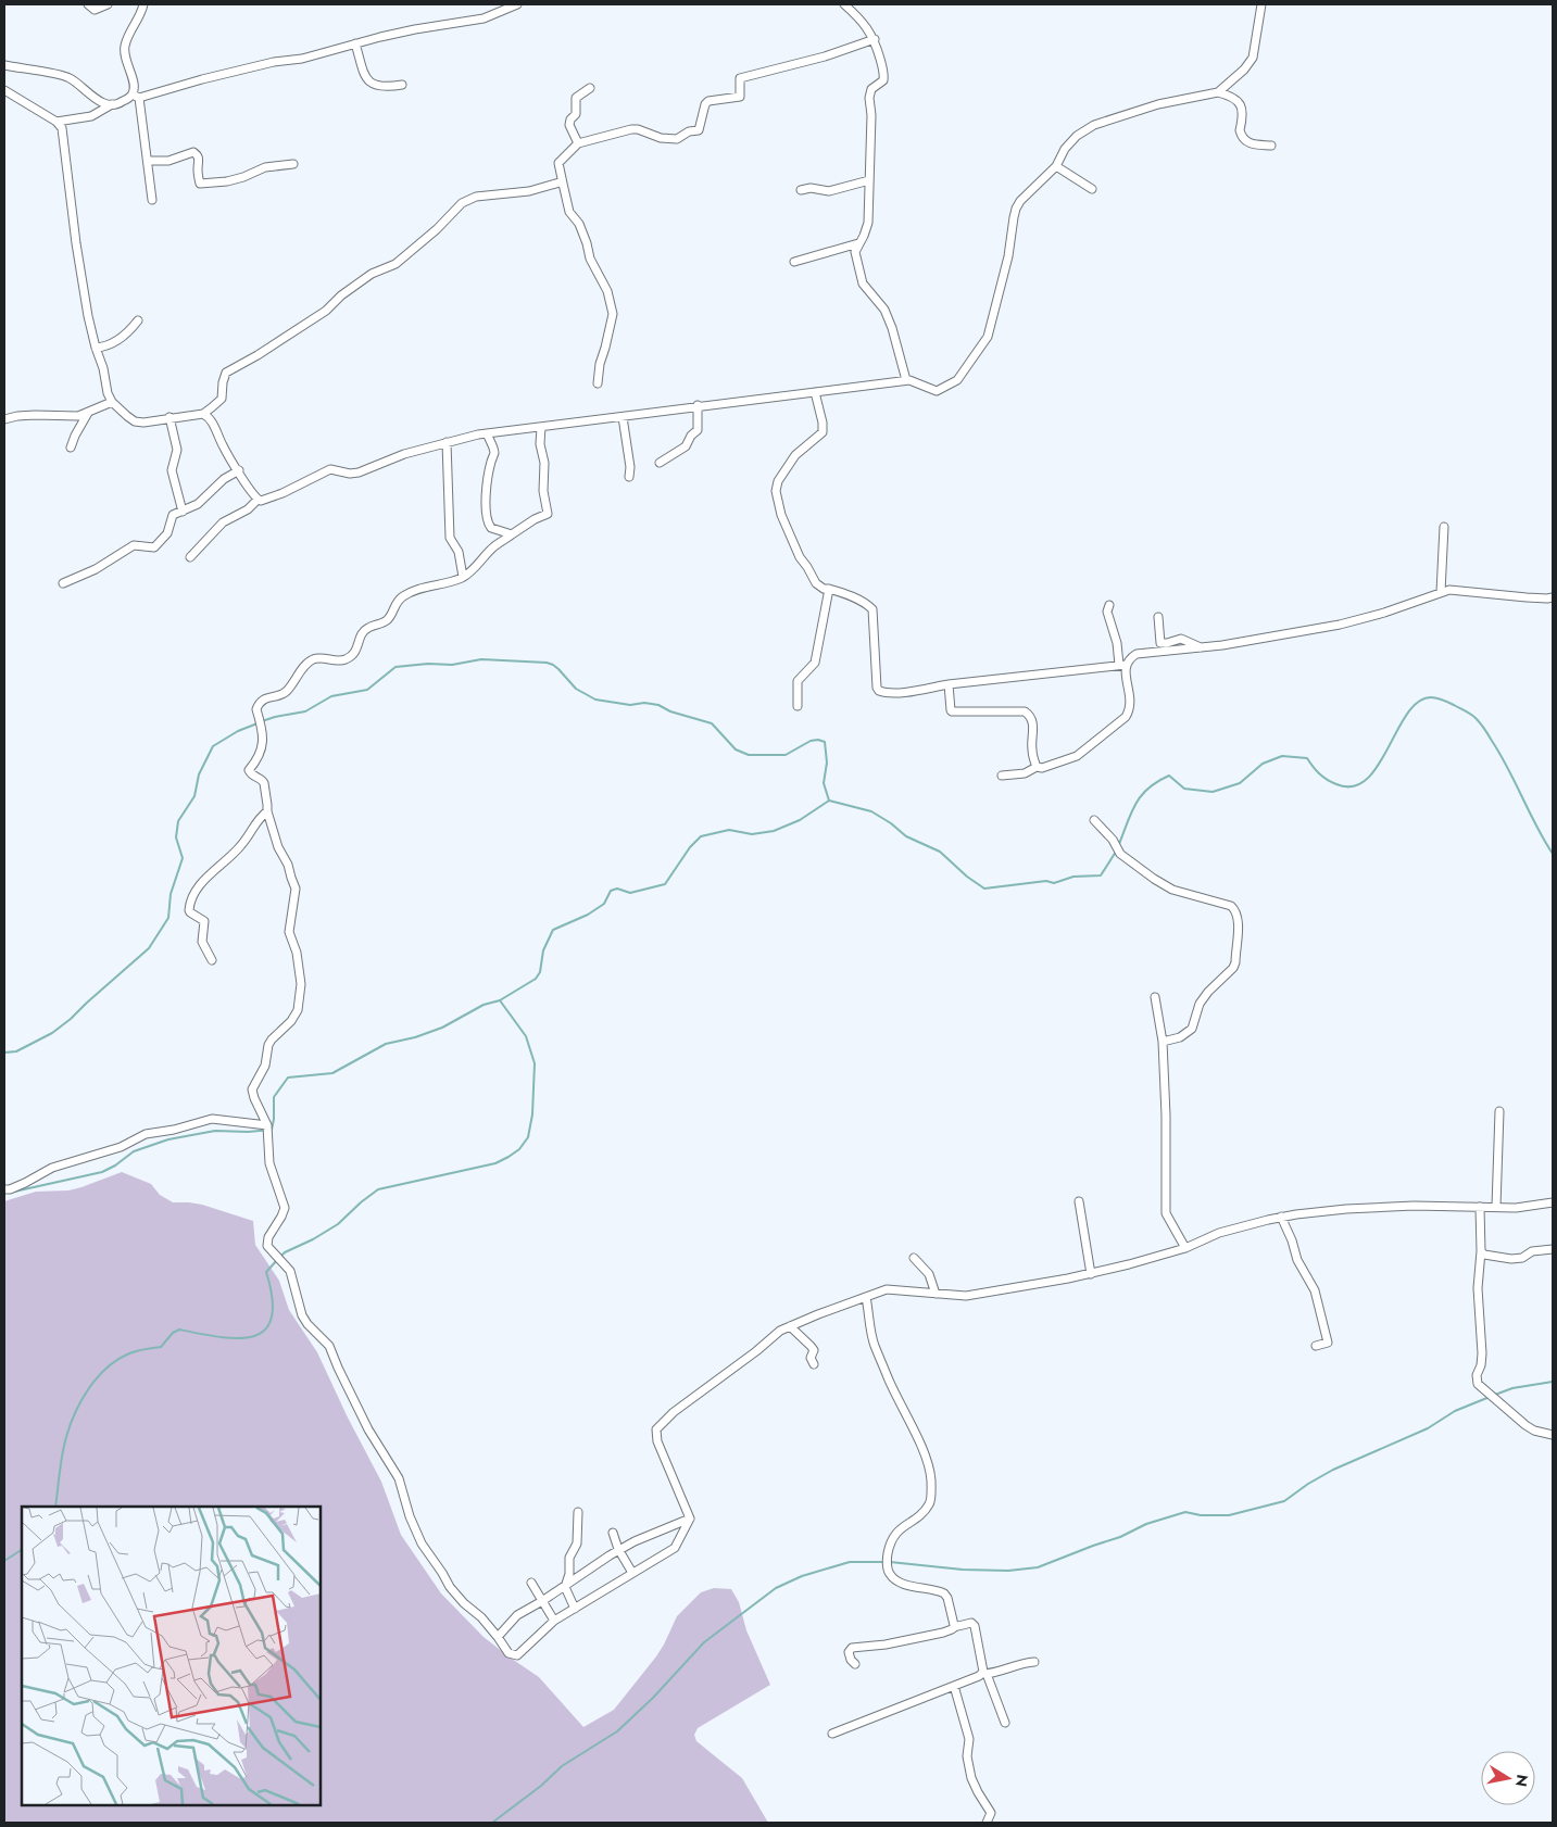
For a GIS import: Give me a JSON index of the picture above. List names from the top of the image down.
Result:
{
  "north": "right"
}
